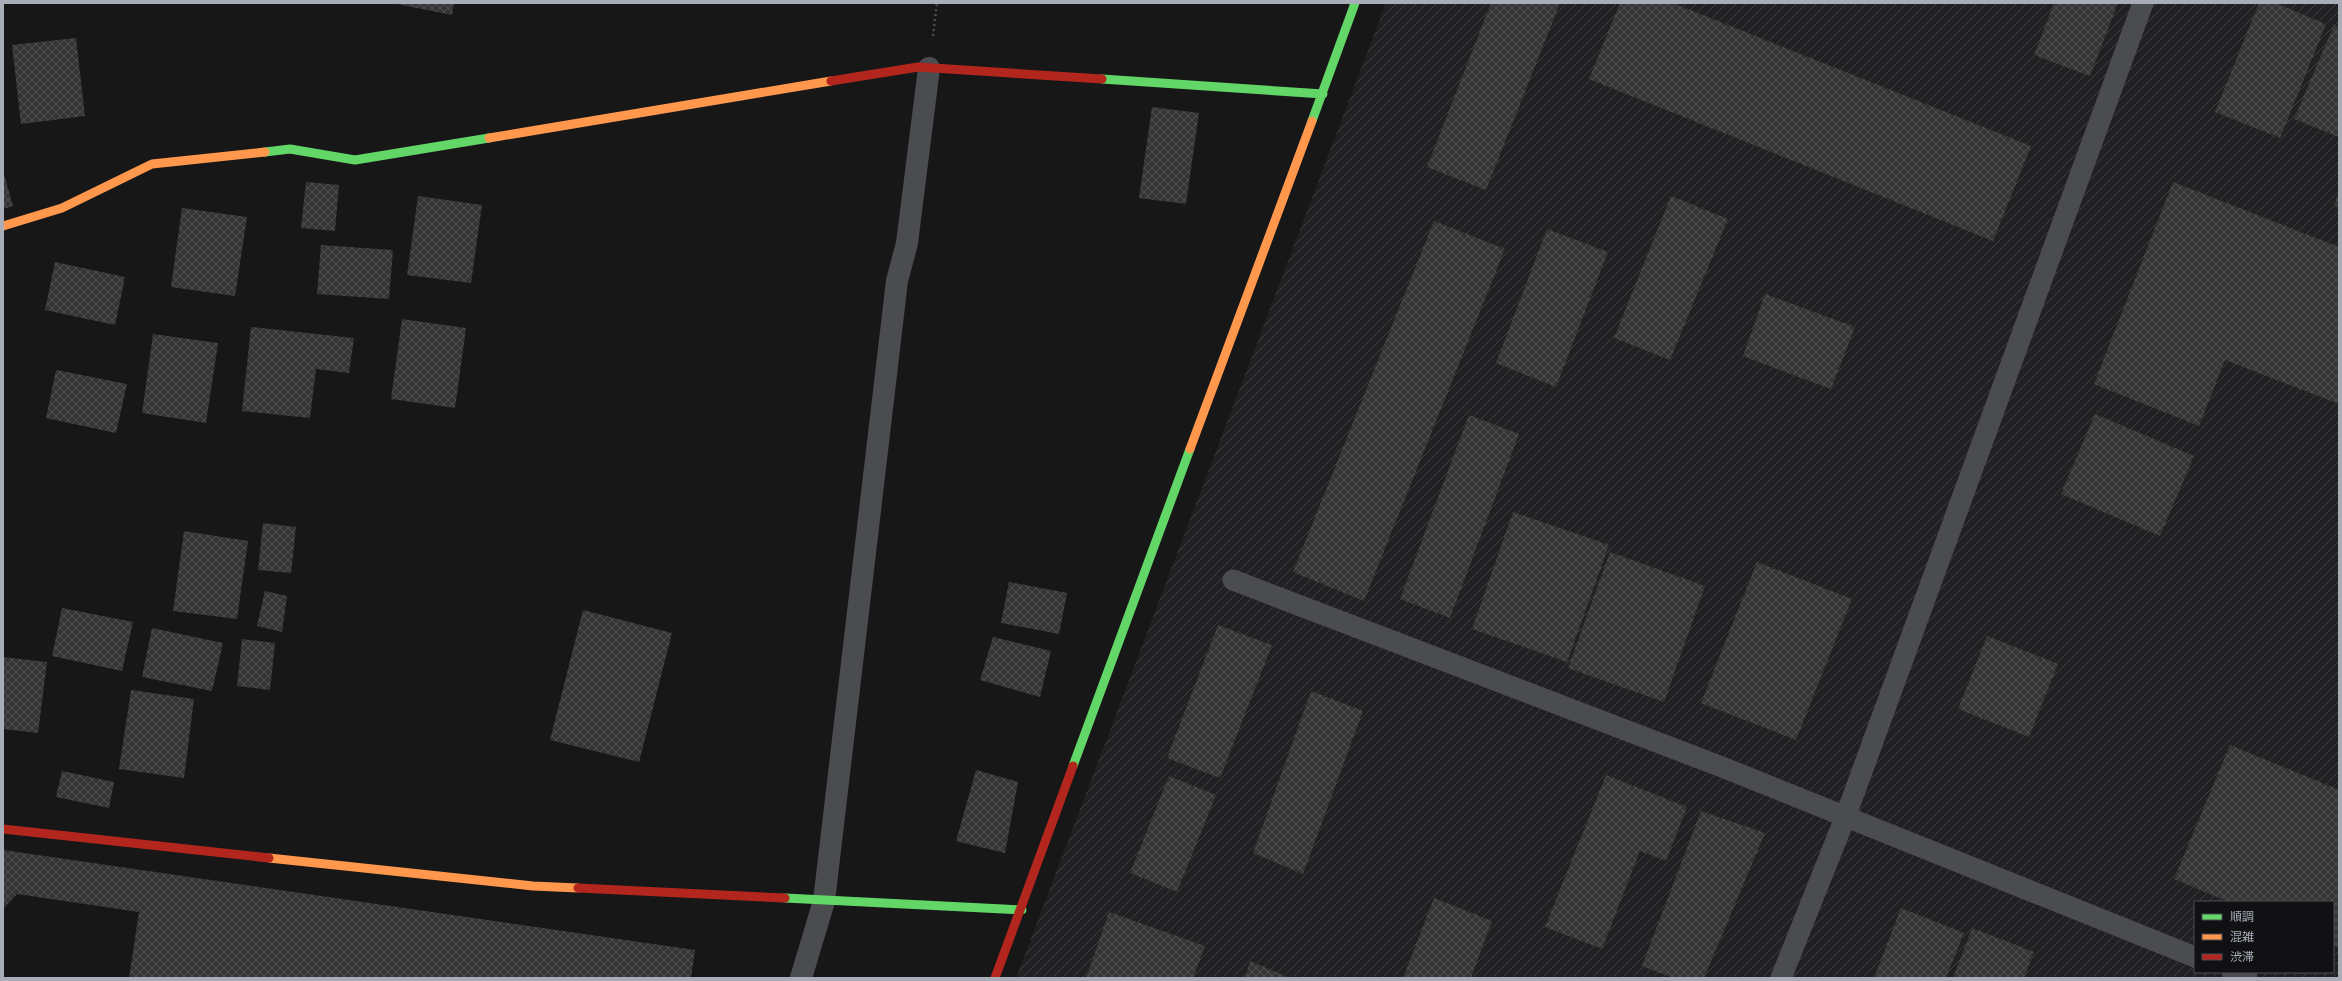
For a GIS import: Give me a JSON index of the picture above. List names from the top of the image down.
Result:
{
  "legend": ["順調", "混雑", "渋滞"]
}
